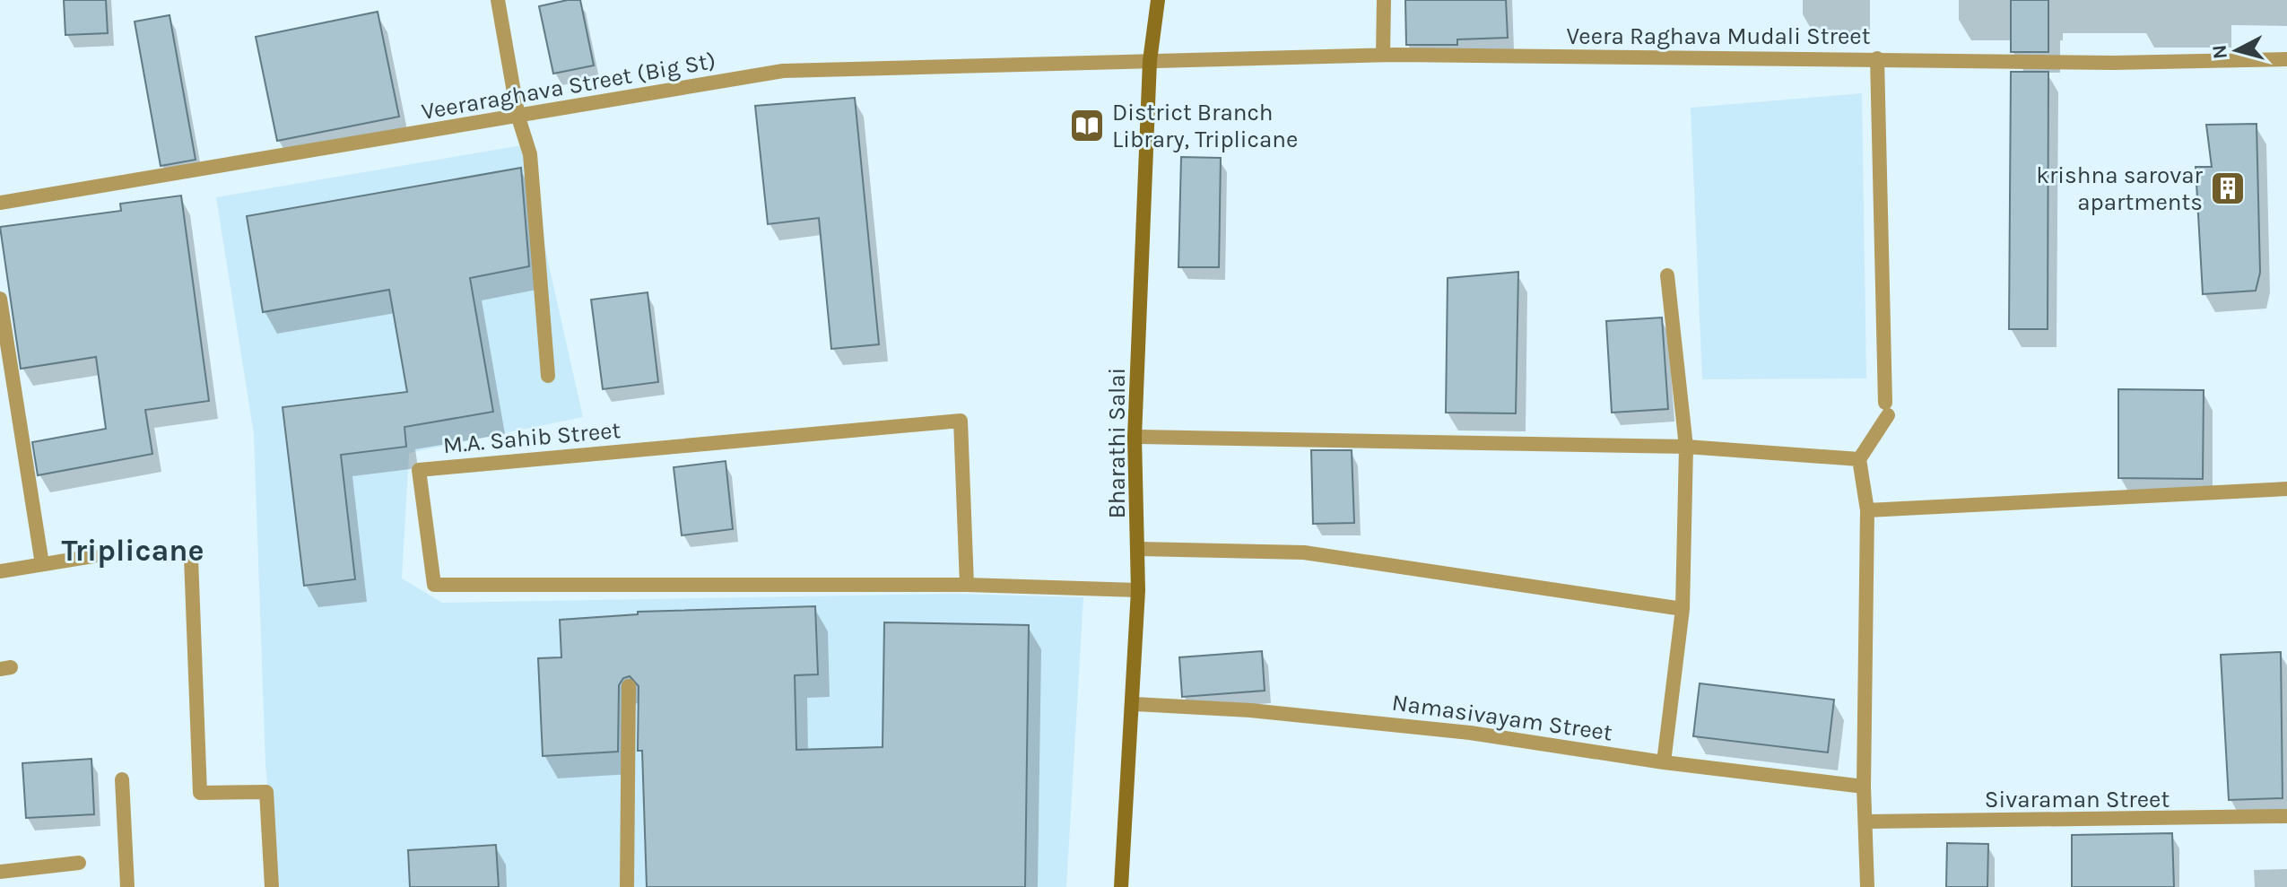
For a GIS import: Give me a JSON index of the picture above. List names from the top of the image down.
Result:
{
  "streets": {
    "street": [
      "Veera Raghava Mudali Street",
      "Veeraraghava Street (Big St)",
      "M.A. Sahib Street",
      "Bharathi Salai",
      "Namasivayam Street",
      "Sivaraman Street"
    ]
  },
  "crossings": [
    ["Veera Raghava Mudali Street", "Veeraraghava Street (Big St)"],
    ["Veera Raghava Mudali Street", "Bharathi Salai"],
    ["Veeraraghava Street (Big St)", "Bharathi Salai"],
    ["M.A. Sahib Street", "Bharathi Salai"],
    ["Bharathi Salai", "Namasivayam Street"]
  ],
  "districts": ["Triplicane"],
  "places": {
    "library": ["District Branch Library, Triplicane"],
    "building": ["krishna sarovar apartments"]
  },
  "north": "left"
}
